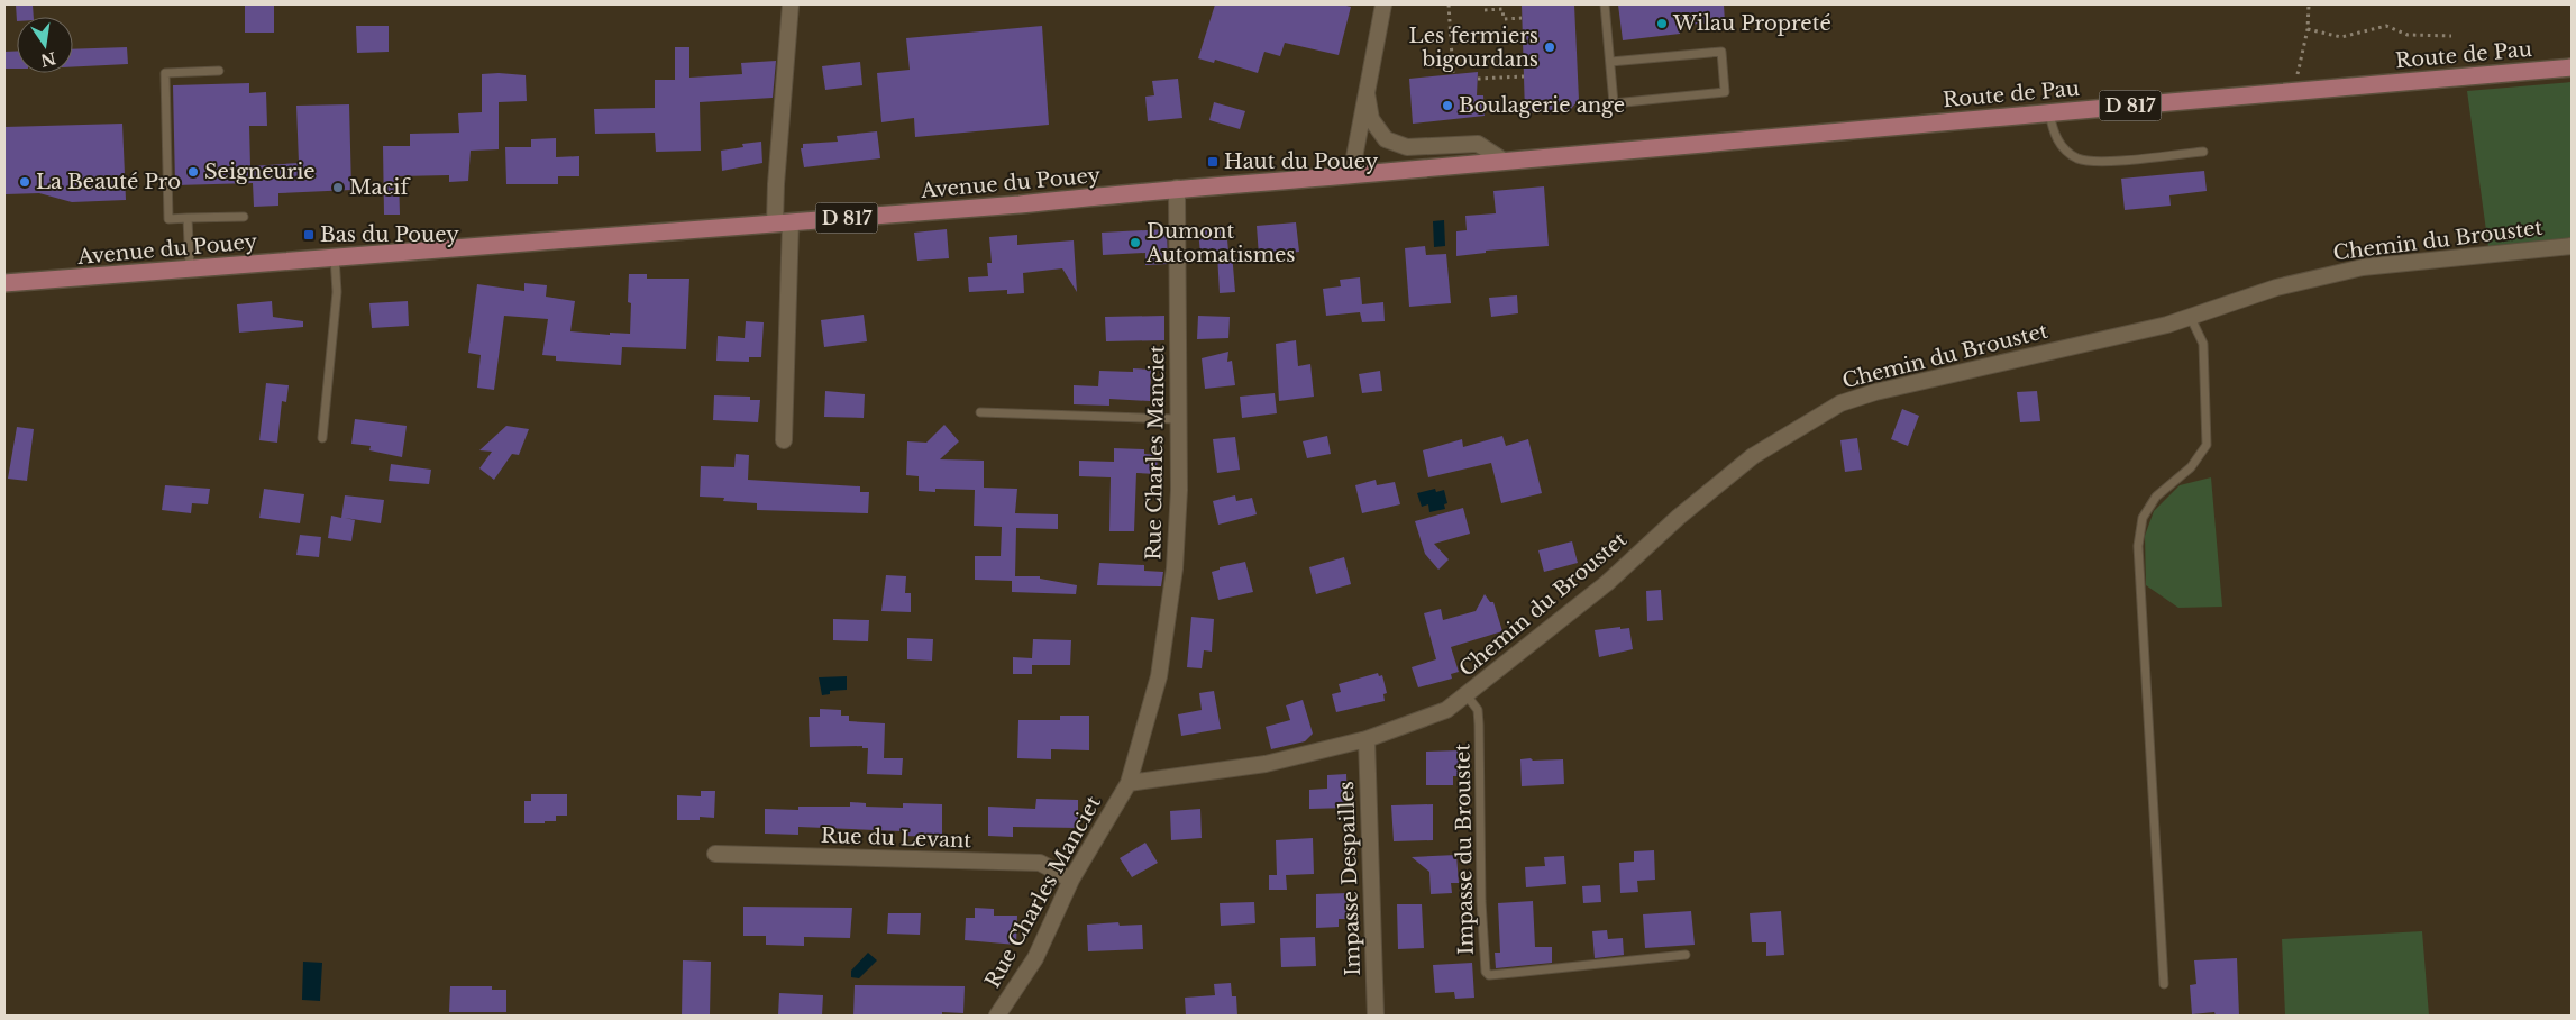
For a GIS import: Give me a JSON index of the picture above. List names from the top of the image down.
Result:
{
  "streets": {
    "main road": ["Route de Pau", "D 817", "Avenue du Pouey"],
    "street": [
      "Chemin du Broustet",
      "Rue Charles Manciet",
      "Rue du Levant",
      "Impasse Despailles"
    ],
    "lane": ["Impasse du Broustet"]
  },
  "crossings": [
    ["Route de Pau", "Avenue du Pouey"],
    ["Avenue du Pouey", "Rue Charles Manciet"],
    ["Chemin du Broustet", "Rue Charles Manciet"],
    ["Chemin du Broustet", "Impasse du Broustet"],
    ["Chemin du Broustet", "Impasse Despailles"],
    ["Rue Charles Manciet", "Rue du Levant"]
  ],
  "places": {
    "other": [
      "Wilau Propreté",
      "Les fermiers bigourdans",
      "Boulagerie ange",
      "Seigneurie",
      "La Beauté Pro",
      "Macif",
      "Dumont Automatismes"
    ],
    "transit": ["Haut du Pouey", "Bas du Pouey"]
  },
  "north": "bottom"
}
